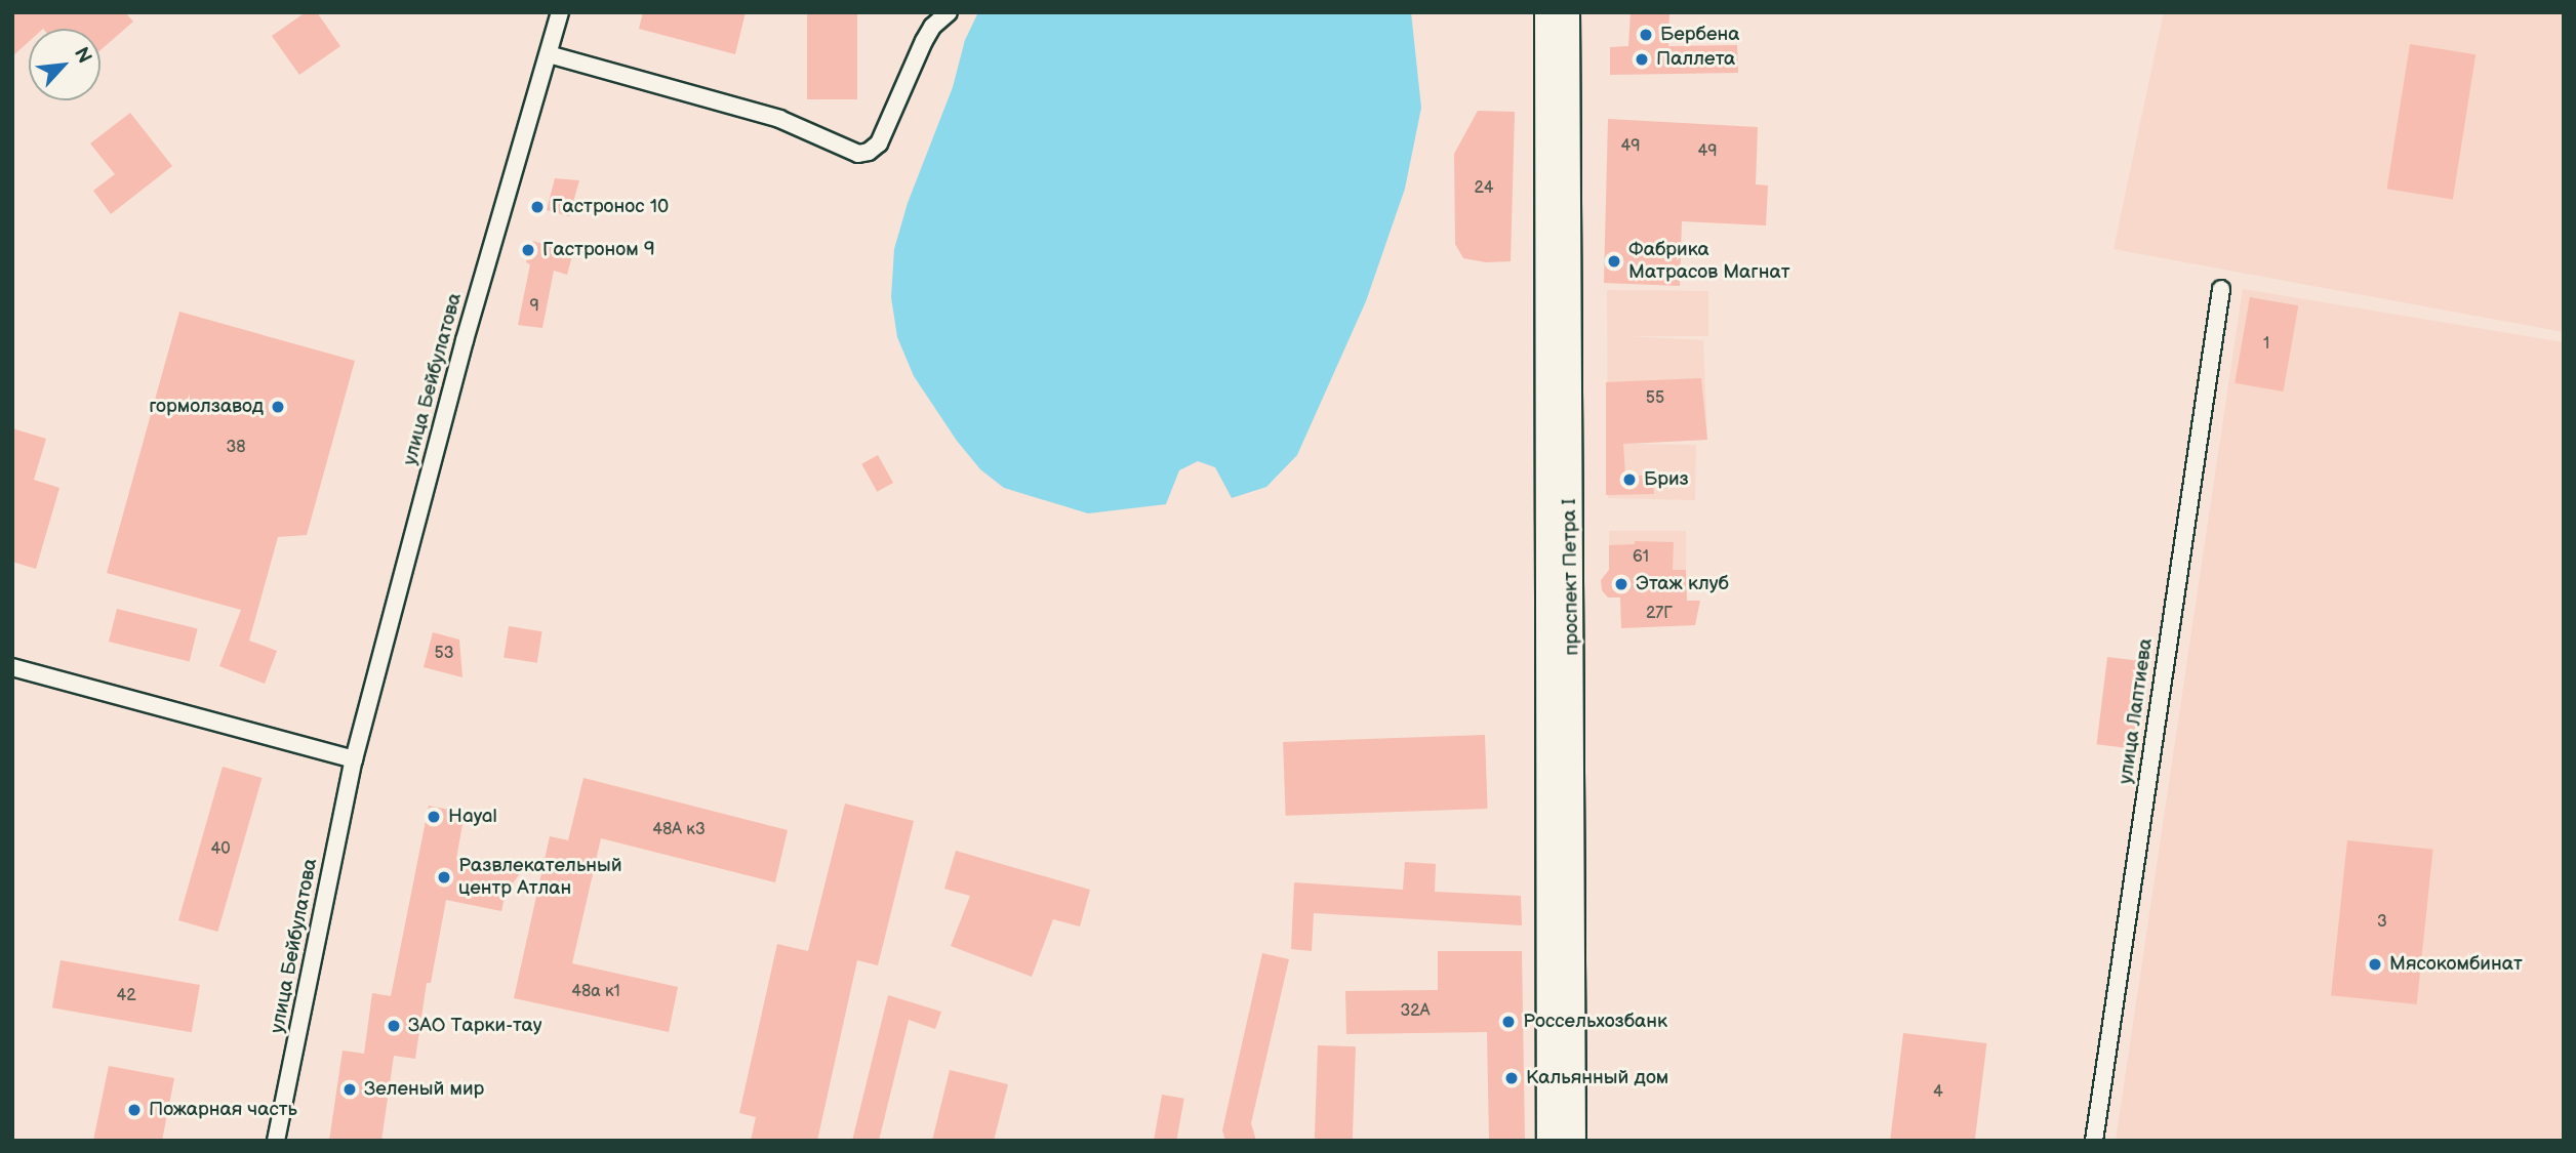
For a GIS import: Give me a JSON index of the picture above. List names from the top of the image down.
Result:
{
  "streets": {
    "main road": ["проспект Петра I"],
    "street": ["улица Бейбулатова", "улица Лаптиева"]
  },
  "places": [
    "Бербена",
    "Паллета",
    "Гастронос 10",
    "Гастроном 9",
    "Фабрика Матрасов Магнат",
    "гормолзавод",
    "Бриз",
    "Этаж клуб",
    "Hayal",
    "Развлекательный центр Атлан",
    "Мясокомбинат",
    "Россельхозбанк",
    "ЗАО Тарки-тау",
    "Кальянный дом",
    "Зеленый мир",
    "Пожарная часть"
  ],
  "house_numbers": [
    "49",
    "49",
    "24",
    "9",
    "1",
    "55",
    "38",
    "61",
    "27Г",
    "53",
    "48А к3",
    "40",
    "3",
    "48а к1",
    "42",
    "32А",
    "4"
  ],
  "north": "top right"
}
